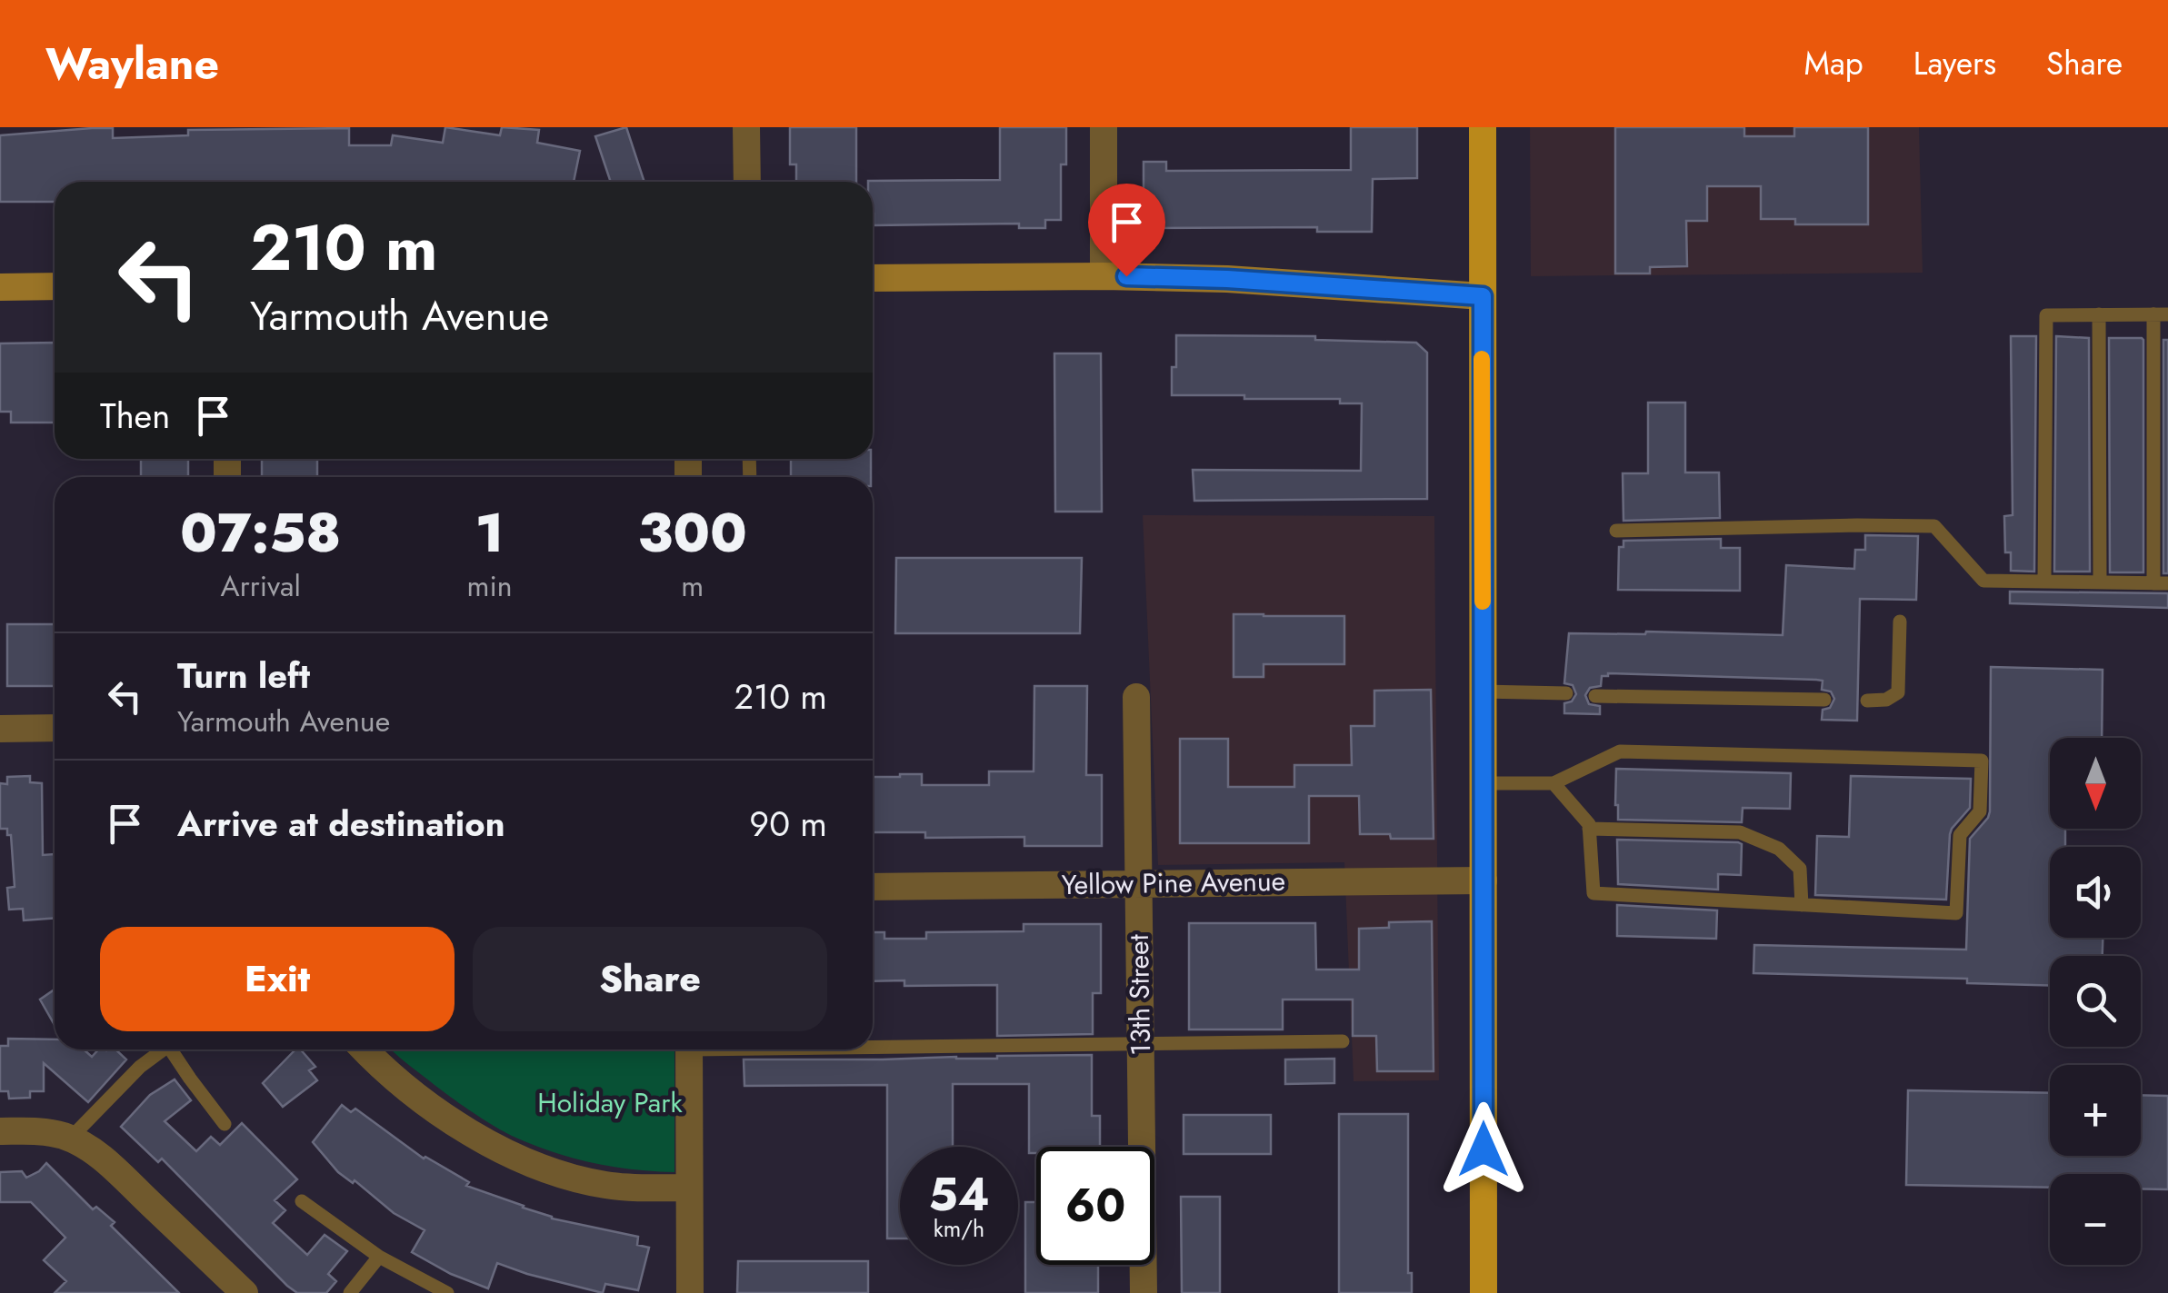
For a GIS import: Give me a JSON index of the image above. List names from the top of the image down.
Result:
{
  "streets": {
    "street": ["Yellow Pine Avenue", "13th Street"]
  },
  "crossings": [
    ["Yellow Pine Avenue", "13th Street"]
  ],
  "parks": ["Holiday Park"],
  "north": "bottom",
  "page": {
    "header": "Waylane",
    "nav": ["Map", "Layers", "Share"],
    "turn": ["210 m", "Yarmouth Avenue"],
    "then": "Then",
    "eta": [
      "07:58",
      "Arrival",
      "1",
      "min",
      "300",
      "m"
    ],
    "list": [
      {
        "name": "Turn left",
        "note": "Yarmouth Avenue",
        "value": "210 m"
      },
      {
        "name": "Arrive at destination",
        "value": "90 m"
      }
    ],
    "map_buttons": ["+", "−"],
    "buttons": ["Exit", "Share"],
    "speed": "54 km/h",
    "limit": "60"
  }
}
